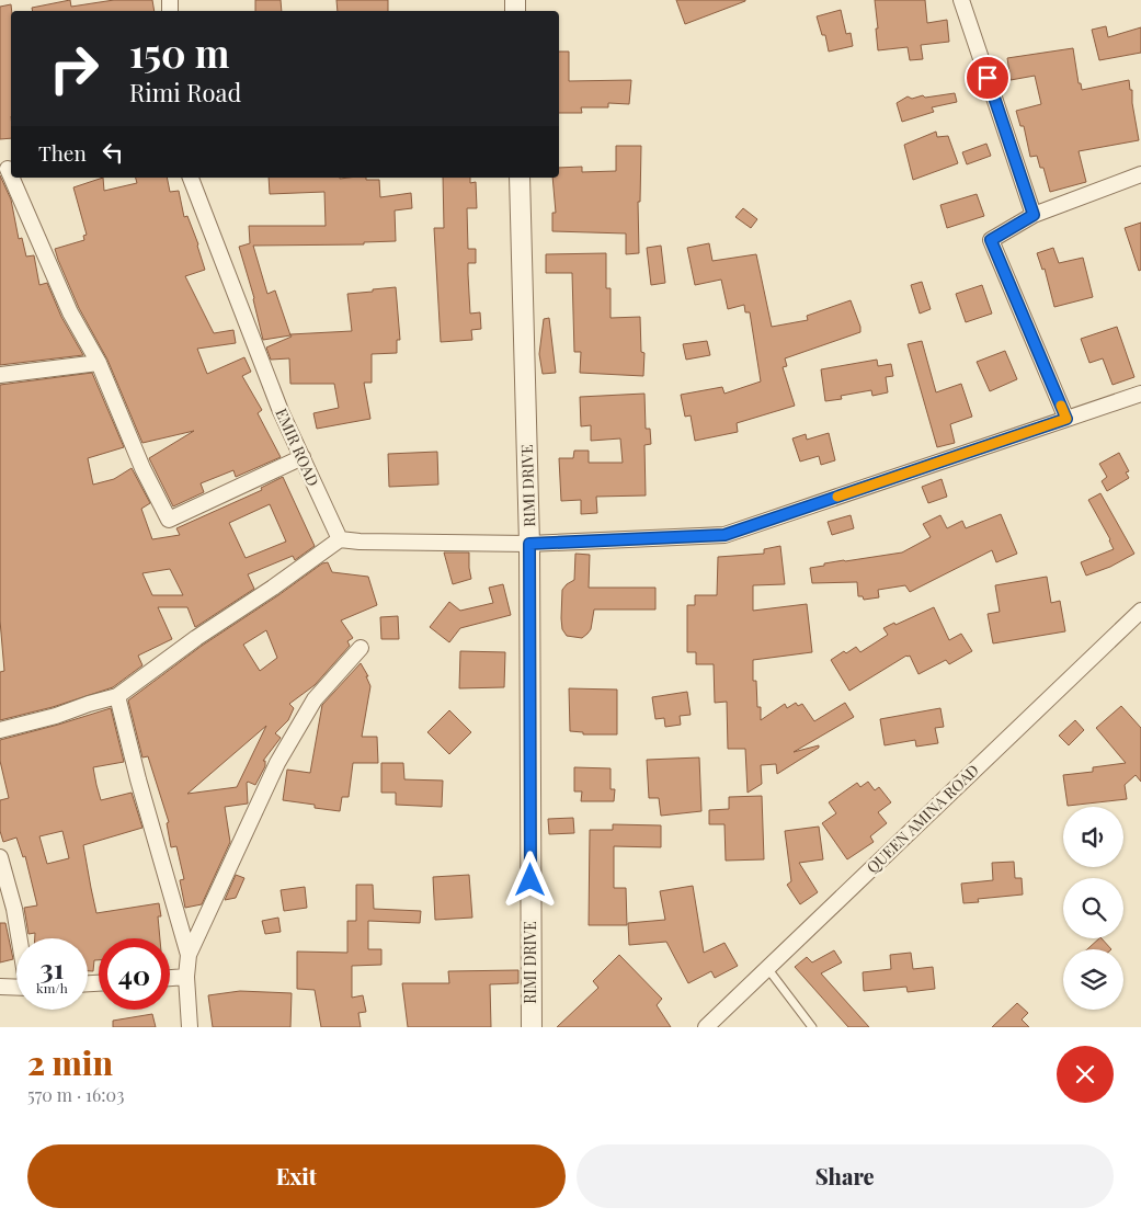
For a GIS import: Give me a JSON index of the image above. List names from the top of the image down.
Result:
{
  "streets": {
    "street": ["EMIR ROAD", "RIMI DRIVE", "QUEEN AMINA ROAD"]
  },
  "page": {
    "turn": ["150 m", "Rimi Road"],
    "then": "Then",
    "speed": "31 km/h",
    "limit": "40",
    "heading": ["2 min", "570 m · 16:03"],
    "buttons": ["Exit", "Share"]
  }
}
